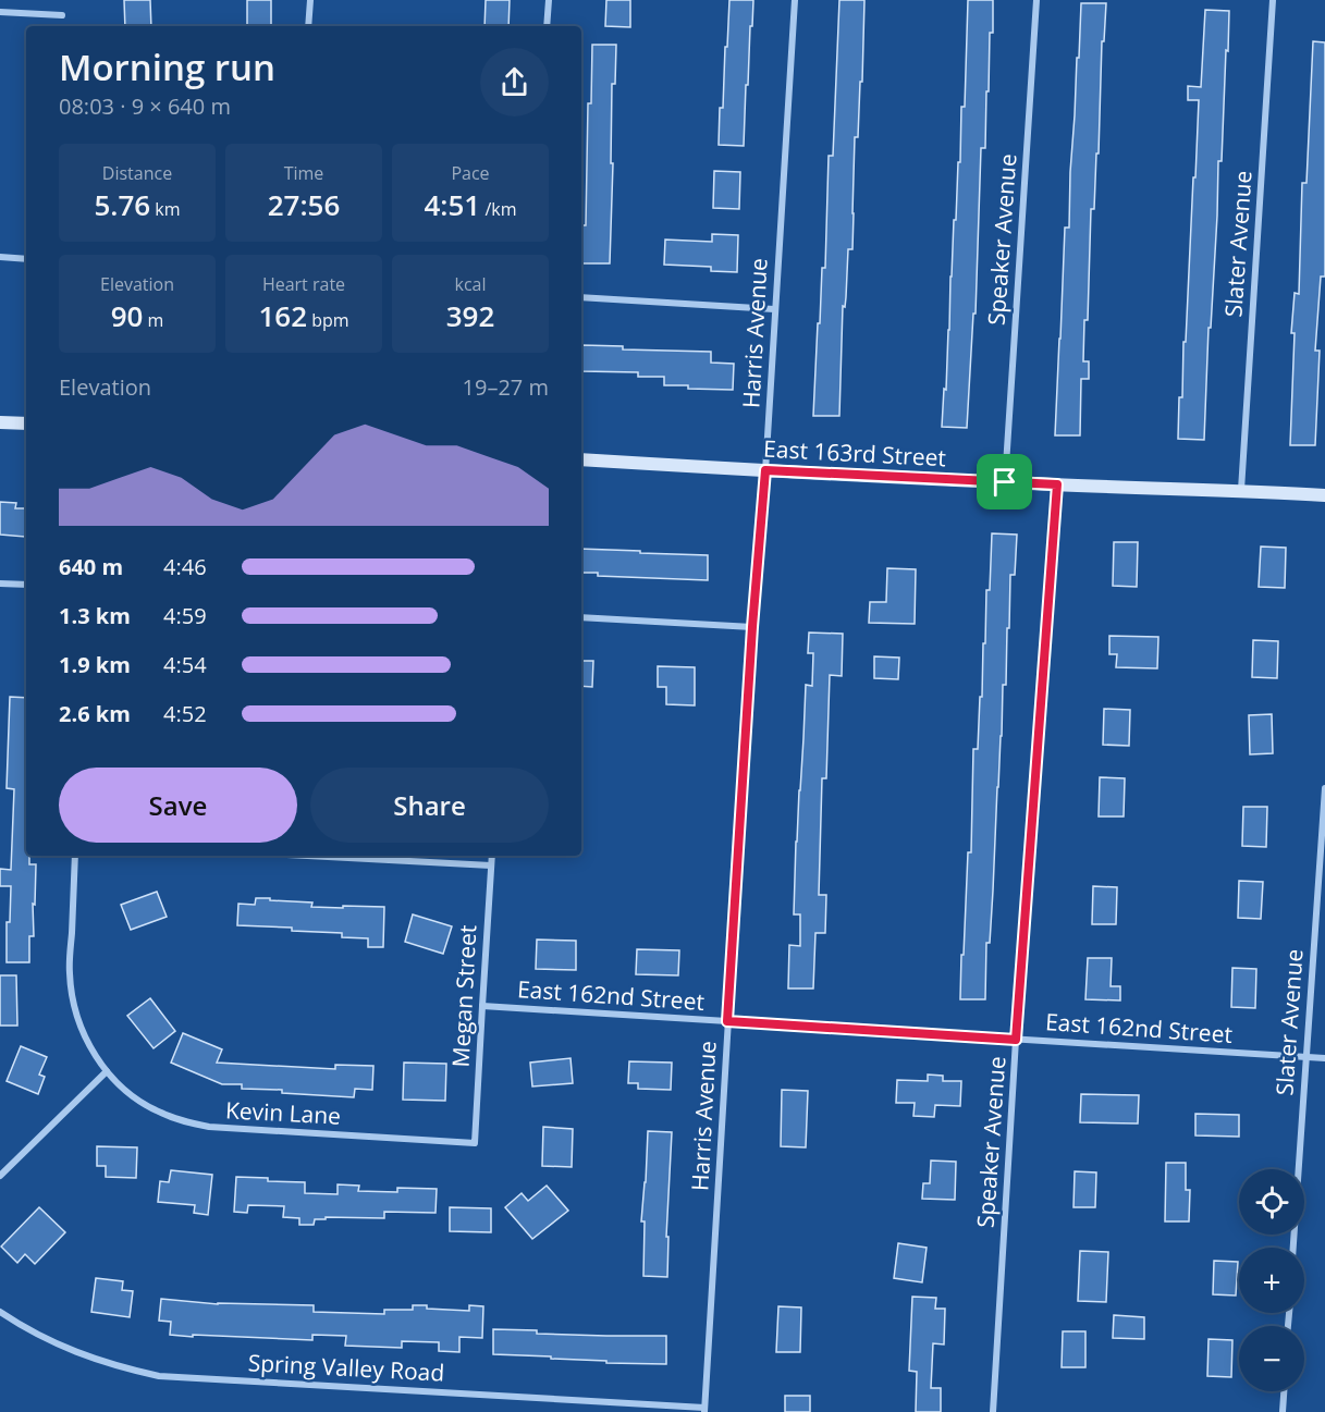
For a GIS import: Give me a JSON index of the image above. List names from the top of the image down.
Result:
{
  "streets": {
    "street": [
      "Speaker Avenue",
      "Slater Avenue",
      "Harris Avenue",
      "East 163rd Street",
      "Megan Street",
      "East 162nd Street",
      "Kevin Lane",
      "Spring Valley Road"
    ]
  },
  "crossings": [
    ["Speaker Avenue", "East 163rd Street"],
    ["Speaker Avenue", "East 162nd Street"],
    ["Slater Avenue", "East 163rd Street"],
    ["Slater Avenue", "East 162nd Street"],
    ["Harris Avenue", "East 163rd Street"],
    ["Harris Avenue", "East 162nd Street"],
    ["Harris Avenue", "Spring Valley Road"],
    ["Megan Street", "East 162nd Street"],
    ["Megan Street", "Kevin Lane"]
  ],
  "page": {
    "heading": ["Morning run", "08:03 · 9 × 640 m"],
    "stats": [
      ["Distance", "5.76 km"],
      ["Time", "27:56"],
      ["Pace", "4:51 /km"],
      ["Elevation", "90 m"],
      ["Heart rate", "162 bpm"],
      ["kcal", "392"]
    ],
    "chart": ["Elevation", "19–27 m"],
    "list": [
      {
        "name": "640 m",
        "note": "4:46"
      },
      {
        "name": "1.3 km",
        "note": "4:59"
      },
      {
        "name": "1.9 km",
        "note": "4:54"
      },
      {
        "name": "2.6 km",
        "note": "4:52"
      }
    ],
    "buttons": ["Save", "Share"],
    "map_buttons": ["+", "−"]
  }
}
